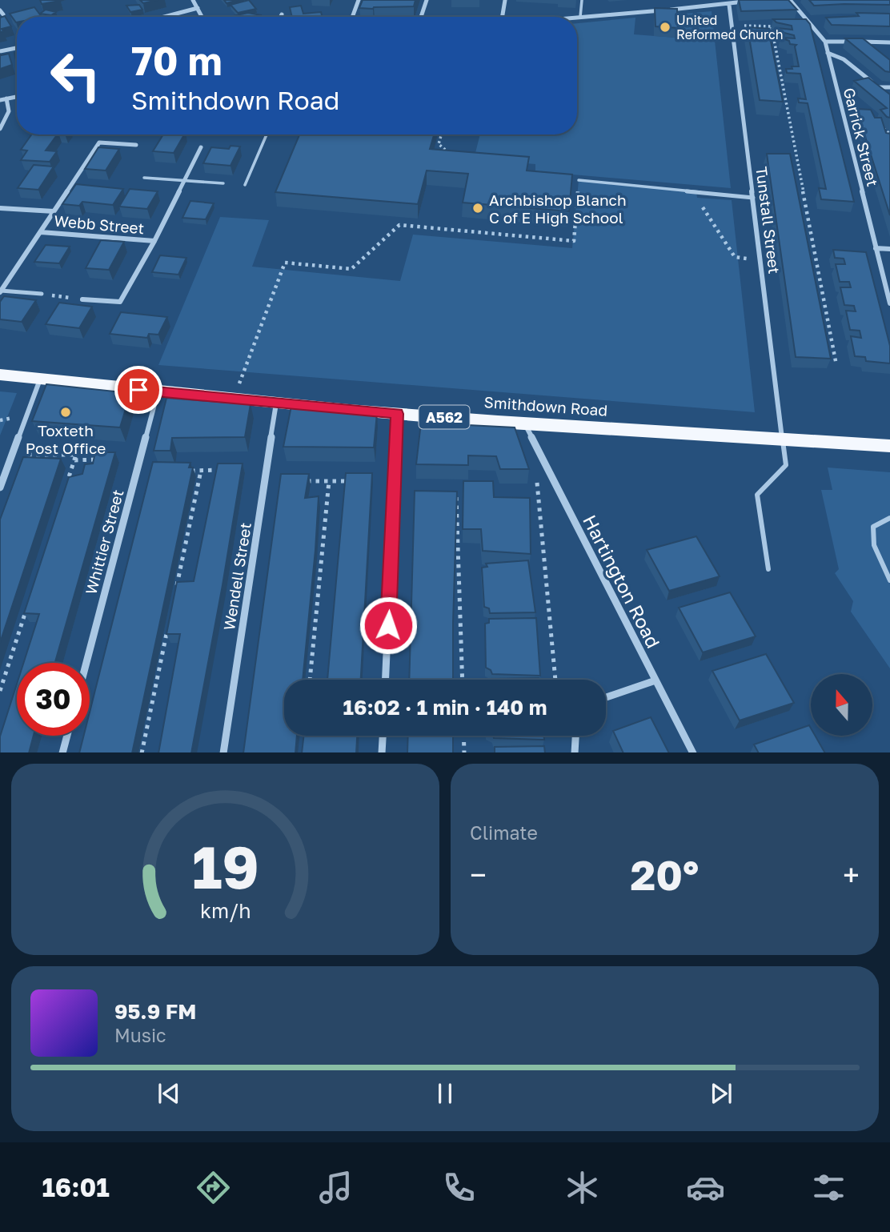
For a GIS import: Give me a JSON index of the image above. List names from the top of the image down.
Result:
{
  "streets": {
    "highway": ["Smithdown Road", "A562"],
    "street": [
      "Garrick Street",
      "Tunstall Street",
      "Webb Street",
      "Whittier Street",
      "Wendell Street",
      "Hartington Road"
    ]
  },
  "crossings": [
    ["Tunstall Street", "Smithdown Road"],
    ["Smithdown Road", "Whittier Street"],
    ["Smithdown Road", "Wendell Street"],
    ["Smithdown Road", "Hartington Road"]
  ],
  "places": ["United Reformed Church", "Archbishop Blanch C of E High School", "Toxteth Post Office"],
  "north": "top",
  "page": {
    "turn": ["70 m", "Smithdown Road"],
    "limit": "30",
    "trip": "16:02 · 1 min · 140 m",
    "tile": "Climate",
    "heat": ["−", "20°", "+"],
    "song": ["95.9 FM", "Music"],
    "tabs": "16:01",
    "gauge": ["19", "km/h"]
  }
}
